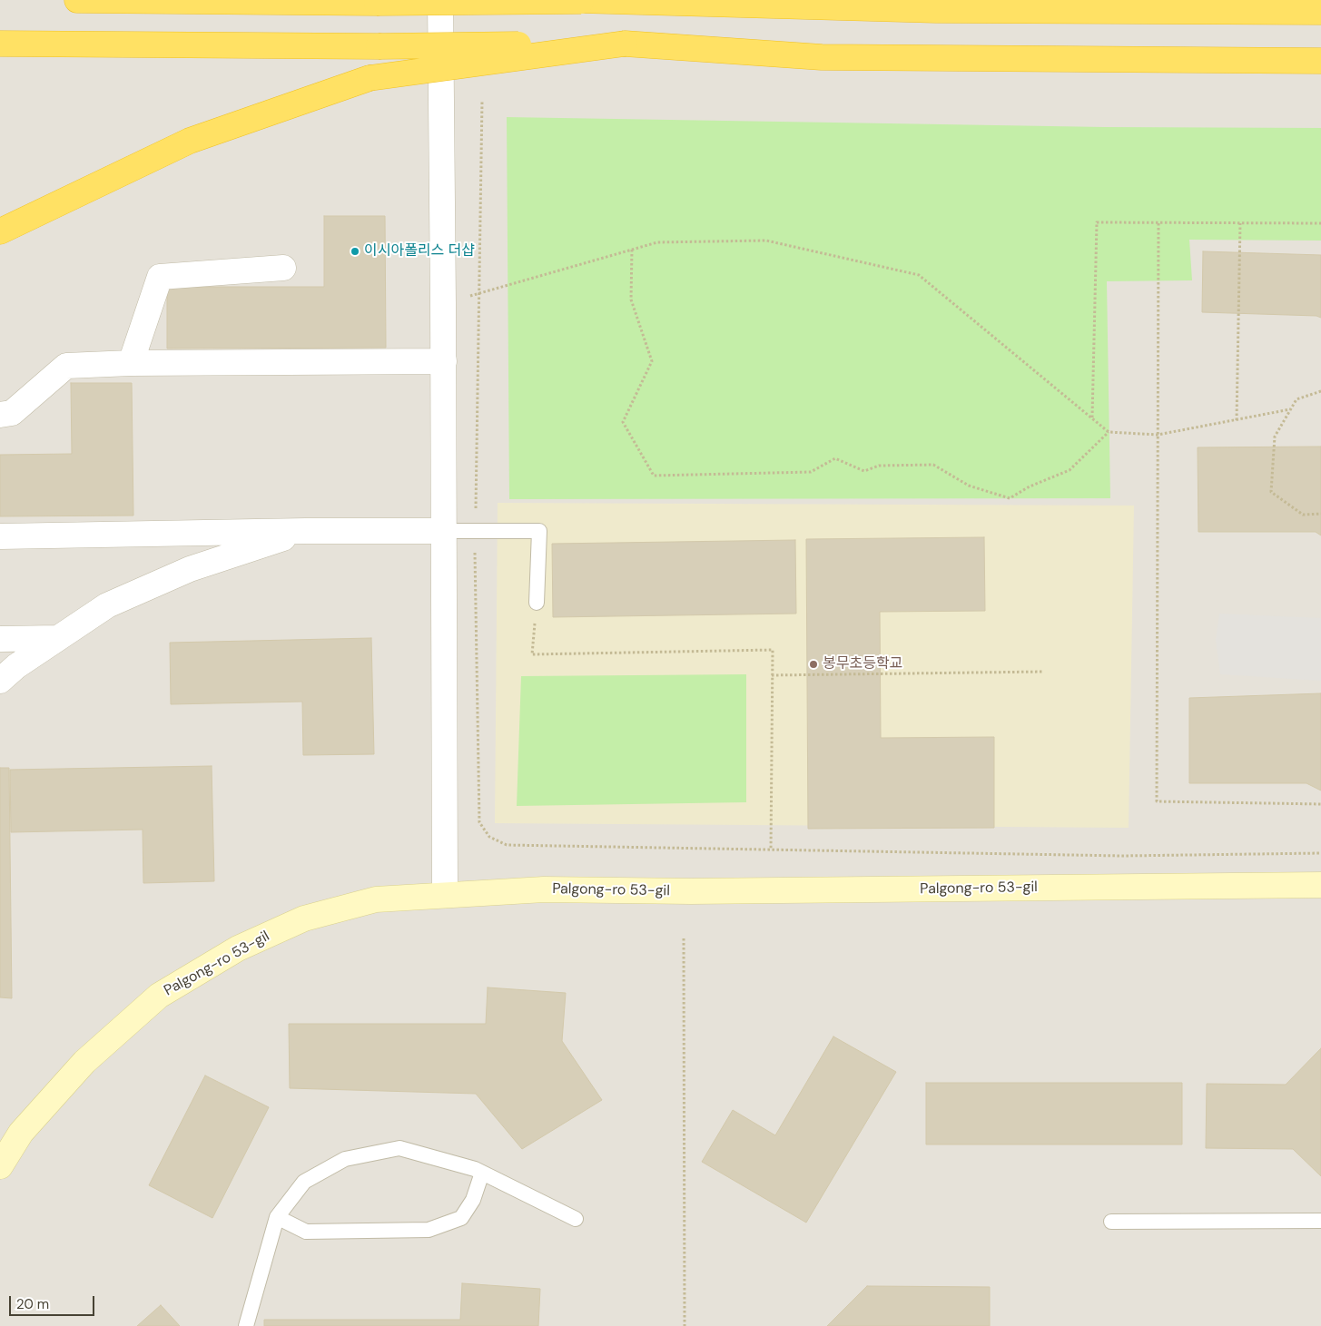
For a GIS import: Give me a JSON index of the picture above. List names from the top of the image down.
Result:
{
  "streets": {
    "main road": ["Palgong-ro 53-gil"]
  },
  "places": ["이시아폴리스 더샵", "봉무초등학교"],
  "scale_bar": "20 m"
}
